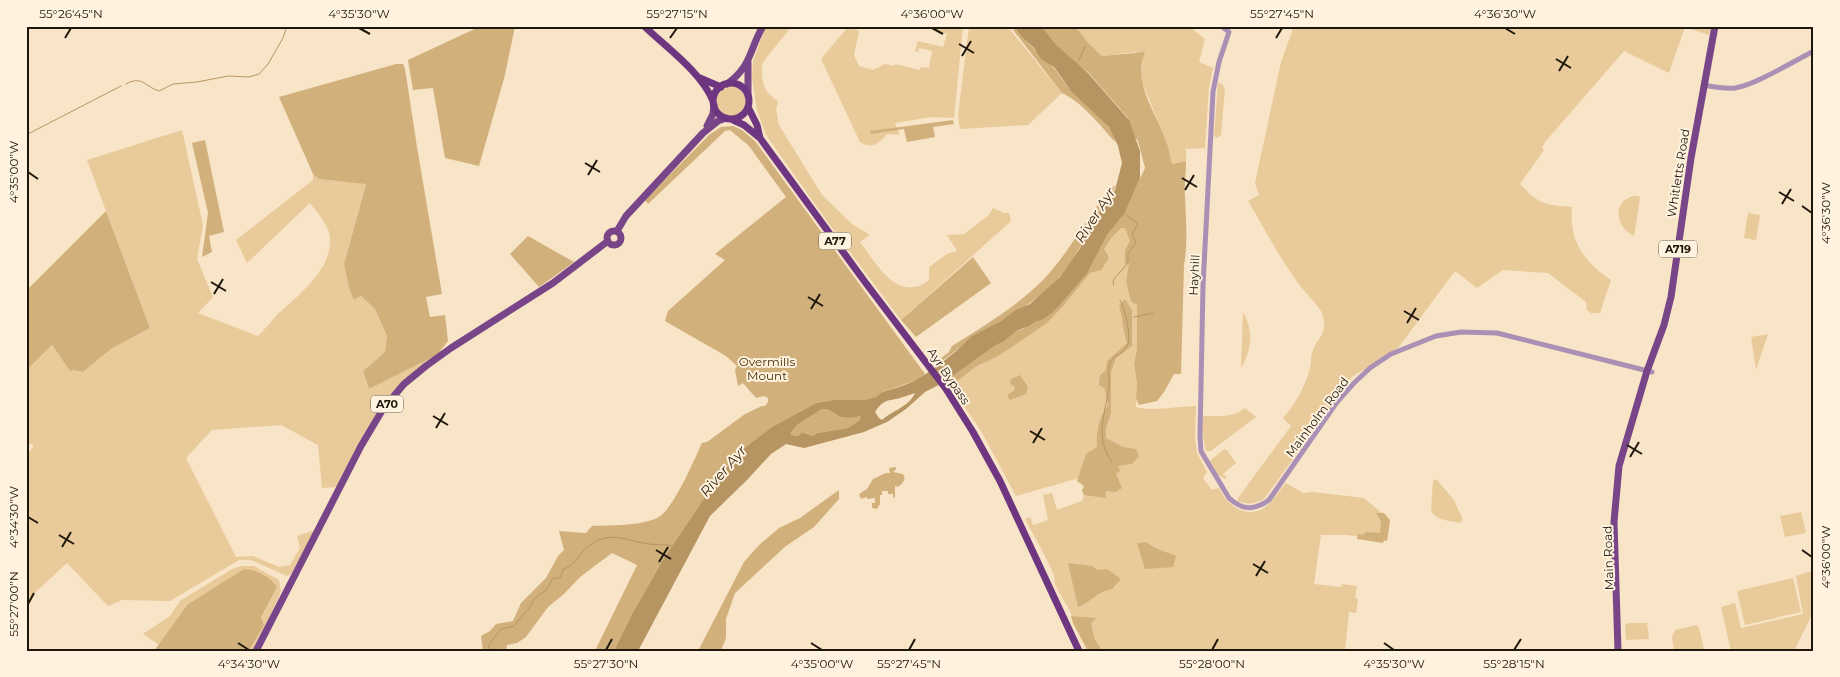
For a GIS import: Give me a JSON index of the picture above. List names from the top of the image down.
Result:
{
  "streets": {
    "highway": ["A77", "Ayr Bypass"],
    "main road": [
      "Whitletts Road",
      "A719",
      "A70",
      "Main Road"
    ],
    "street": ["Hayhill", "Mainholm Road"]
  },
  "crossings": [
    ["Whitletts Road", "Mainholm Road"],
    ["Whitletts Road", "Main Road"],
    ["A77", "Ayr Bypass"],
    ["A77", "A70"],
    ["Hayhill", "Mainholm Road"],
    ["Ayr Bypass", "A70"]
  ],
  "water": ["River Ayr"],
  "parks": ["Overmills Mount"],
  "coordinates": [
    "55°26'45\"N",
    "4°35'30\"W",
    "55°27'15\"N",
    "4°36'00\"W",
    "55°27'45\"N",
    "4°36'30\"W",
    "4°35'00\"W",
    "4°34'30\"W",
    "55°27'00\"N",
    "55°27'30\"N",
    "55°28'00\"N",
    "55°28'15\"N"
  ]
}
